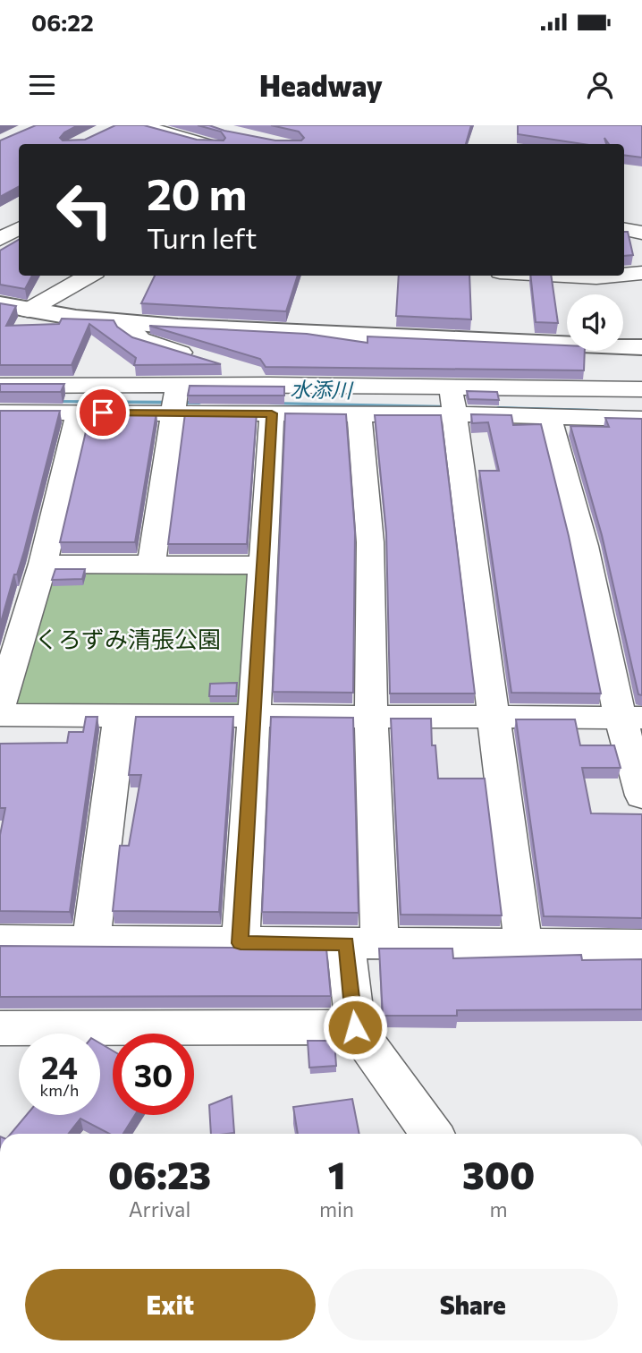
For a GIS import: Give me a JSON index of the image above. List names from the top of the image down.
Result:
{
  "water": ["水添川"],
  "parks": ["くろずみ清張公園"],
  "page": {
    "status": "06:22",
    "header": "Headway",
    "turn": ["20 m", "Turn left"],
    "speed": "24 km/h",
    "limit": "30",
    "eta": [
      "06:23",
      "Arrival",
      "1",
      "min",
      "300",
      "m"
    ],
    "buttons": ["Exit", "Share"]
  }
}
